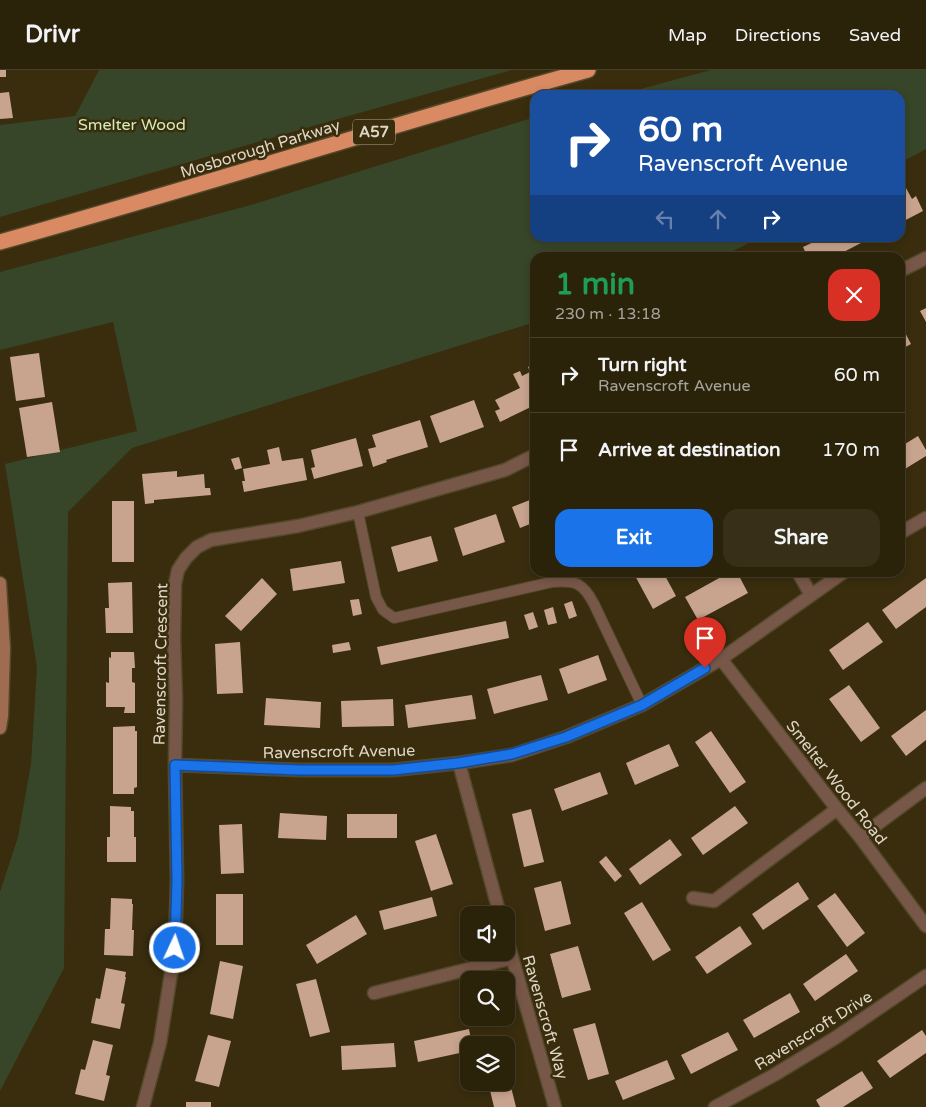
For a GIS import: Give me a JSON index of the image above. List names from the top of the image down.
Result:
{
  "streets": {
    "highway": ["A57", "Mosborough Parkway"],
    "street": [
      "Ravenscroft Crescent",
      "Ravenscroft Avenue",
      "Smelter Wood Road",
      "Ravenscroft Way",
      "Ravenscroft Drive"
    ]
  },
  "crossings": [
    ["Ravenscroft Crescent", "Ravenscroft Avenue"],
    ["Ravenscroft Avenue", "Smelter Wood Road"]
  ],
  "parks": ["Smelter Wood"],
  "page": {
    "header": "Drivr",
    "nav": ["Map", "Directions", "Saved"],
    "turn": ["60 m", "Ravenscroft Avenue"],
    "heading": ["1 min", "230 m · 13:18"],
    "list": [
      {
        "name": "Turn right",
        "note": "Ravenscroft Avenue",
        "value": "60 m"
      },
      {
        "name": "Arrive at destination",
        "value": "170 m"
      }
    ],
    "buttons": ["Exit", "Share"]
  }
}
